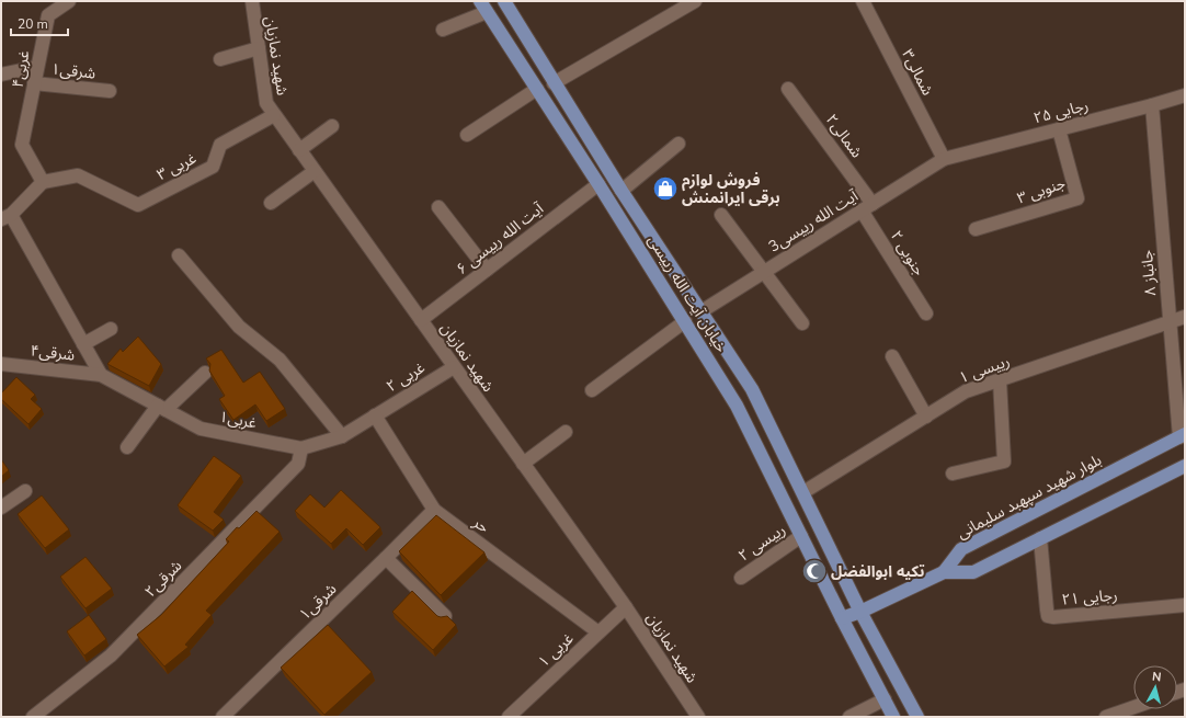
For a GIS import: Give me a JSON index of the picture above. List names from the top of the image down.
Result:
{
  "streets": {
    "main road": ["خیابان آیت الله رییسی", "بلوار شهید سپهبد سلیمانی"],
    "street": [
      "شهید نمازیان",
      "غربی۴",
      "شرقی۱",
      "شمالی۳",
      "رجایی ۲۵",
      "شمالی۲",
      "غربی ۳",
      "جنوبی ۳",
      "آیت الله رییسی3",
      "آیت الله رییسی ۶",
      "جنوبی ۲",
      "جانباز ۸",
      "شرقی۴",
      "رییسی ۱",
      "غربی ۲",
      "غربی۱",
      "حر",
      "رییسی ۲",
      "شرقی۲",
      "رجایی ۲۱",
      "غربی ۱"
    ]
  },
  "crossings": [
    ["شهید نمازیان", "غربی ۳"],
    ["شهید نمازیان", "آیت الله رییسی ۶"],
    ["شهید نمازیان", "غربی ۲"],
    ["شهید نمازیان", "غربی ۱"],
    ["غربی۴", "شرقی۱"],
    ["غربی۴", "غربی ۳"],
    ["شرقی۱", "حر"],
    ["شمالی۳", "رجایی ۲۵"],
    ["شمالی۳", "آیت الله رییسی3"],
    ["رجایی ۲۵", "جنوبی ۳"],
    ["رجایی ۲۵", "آیت الله رییسی3"],
    ["رجایی ۲۵", "جانباز ۸"],
    ["شمالی۲", "آیت الله رییسی3"],
    ["شمالی۲", "جنوبی ۲"],
    ["آیت الله رییسی3", "جنوبی ۲"],
    ["آیت الله رییسی3", "خیابان آیت الله رییسی"],
    ["آیت الله رییسی ۶", "خیابان آیت الله رییسی"],
    ["جانباز ۸", "رییسی ۱"],
    ["جانباز ۸", "بلوار شهید سپهبد سلیمانی"],
    ["خیابان آیت الله رییسی", "رییسی ۱"],
    ["خیابان آیت الله رییسی", "رییسی ۲"],
    ["شرقی۴", "غربی۱"],
    ["غربی ۲", "غربی۱"],
    ["غربی ۲", "حر"],
    ["غربی۱", "حر"],
    ["غربی۱", "شرقی۲"],
    ["حر", "غربی ۱"]
  ],
  "places": {
    "shop": ["فروش لوازم برقی ایرانمنش"],
    "mosque": ["تکیه ابوالفضل"]
  },
  "scale_bar": "20 m",
  "north": "top"
}
